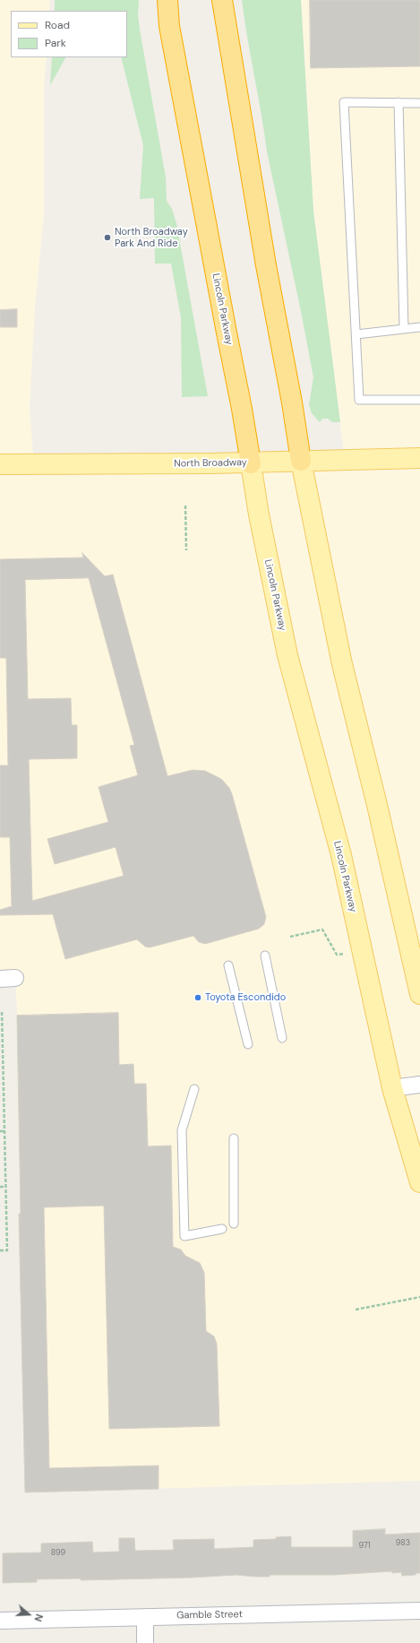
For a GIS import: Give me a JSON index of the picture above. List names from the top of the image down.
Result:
{
  "streets": {
    "highway": ["Lincoln Parkway"],
    "main road": ["North Broadway"],
    "street": ["Gamble Street"]
  },
  "crossings": [
    ["Lincoln Parkway", "North Broadway"]
  ],
  "places": ["North Broadway Park And Ride", "Toyota Escondido"],
  "house_numbers": ["983", "971", "899"],
  "legend": ["Road", "Park"],
  "north": "right"
}
